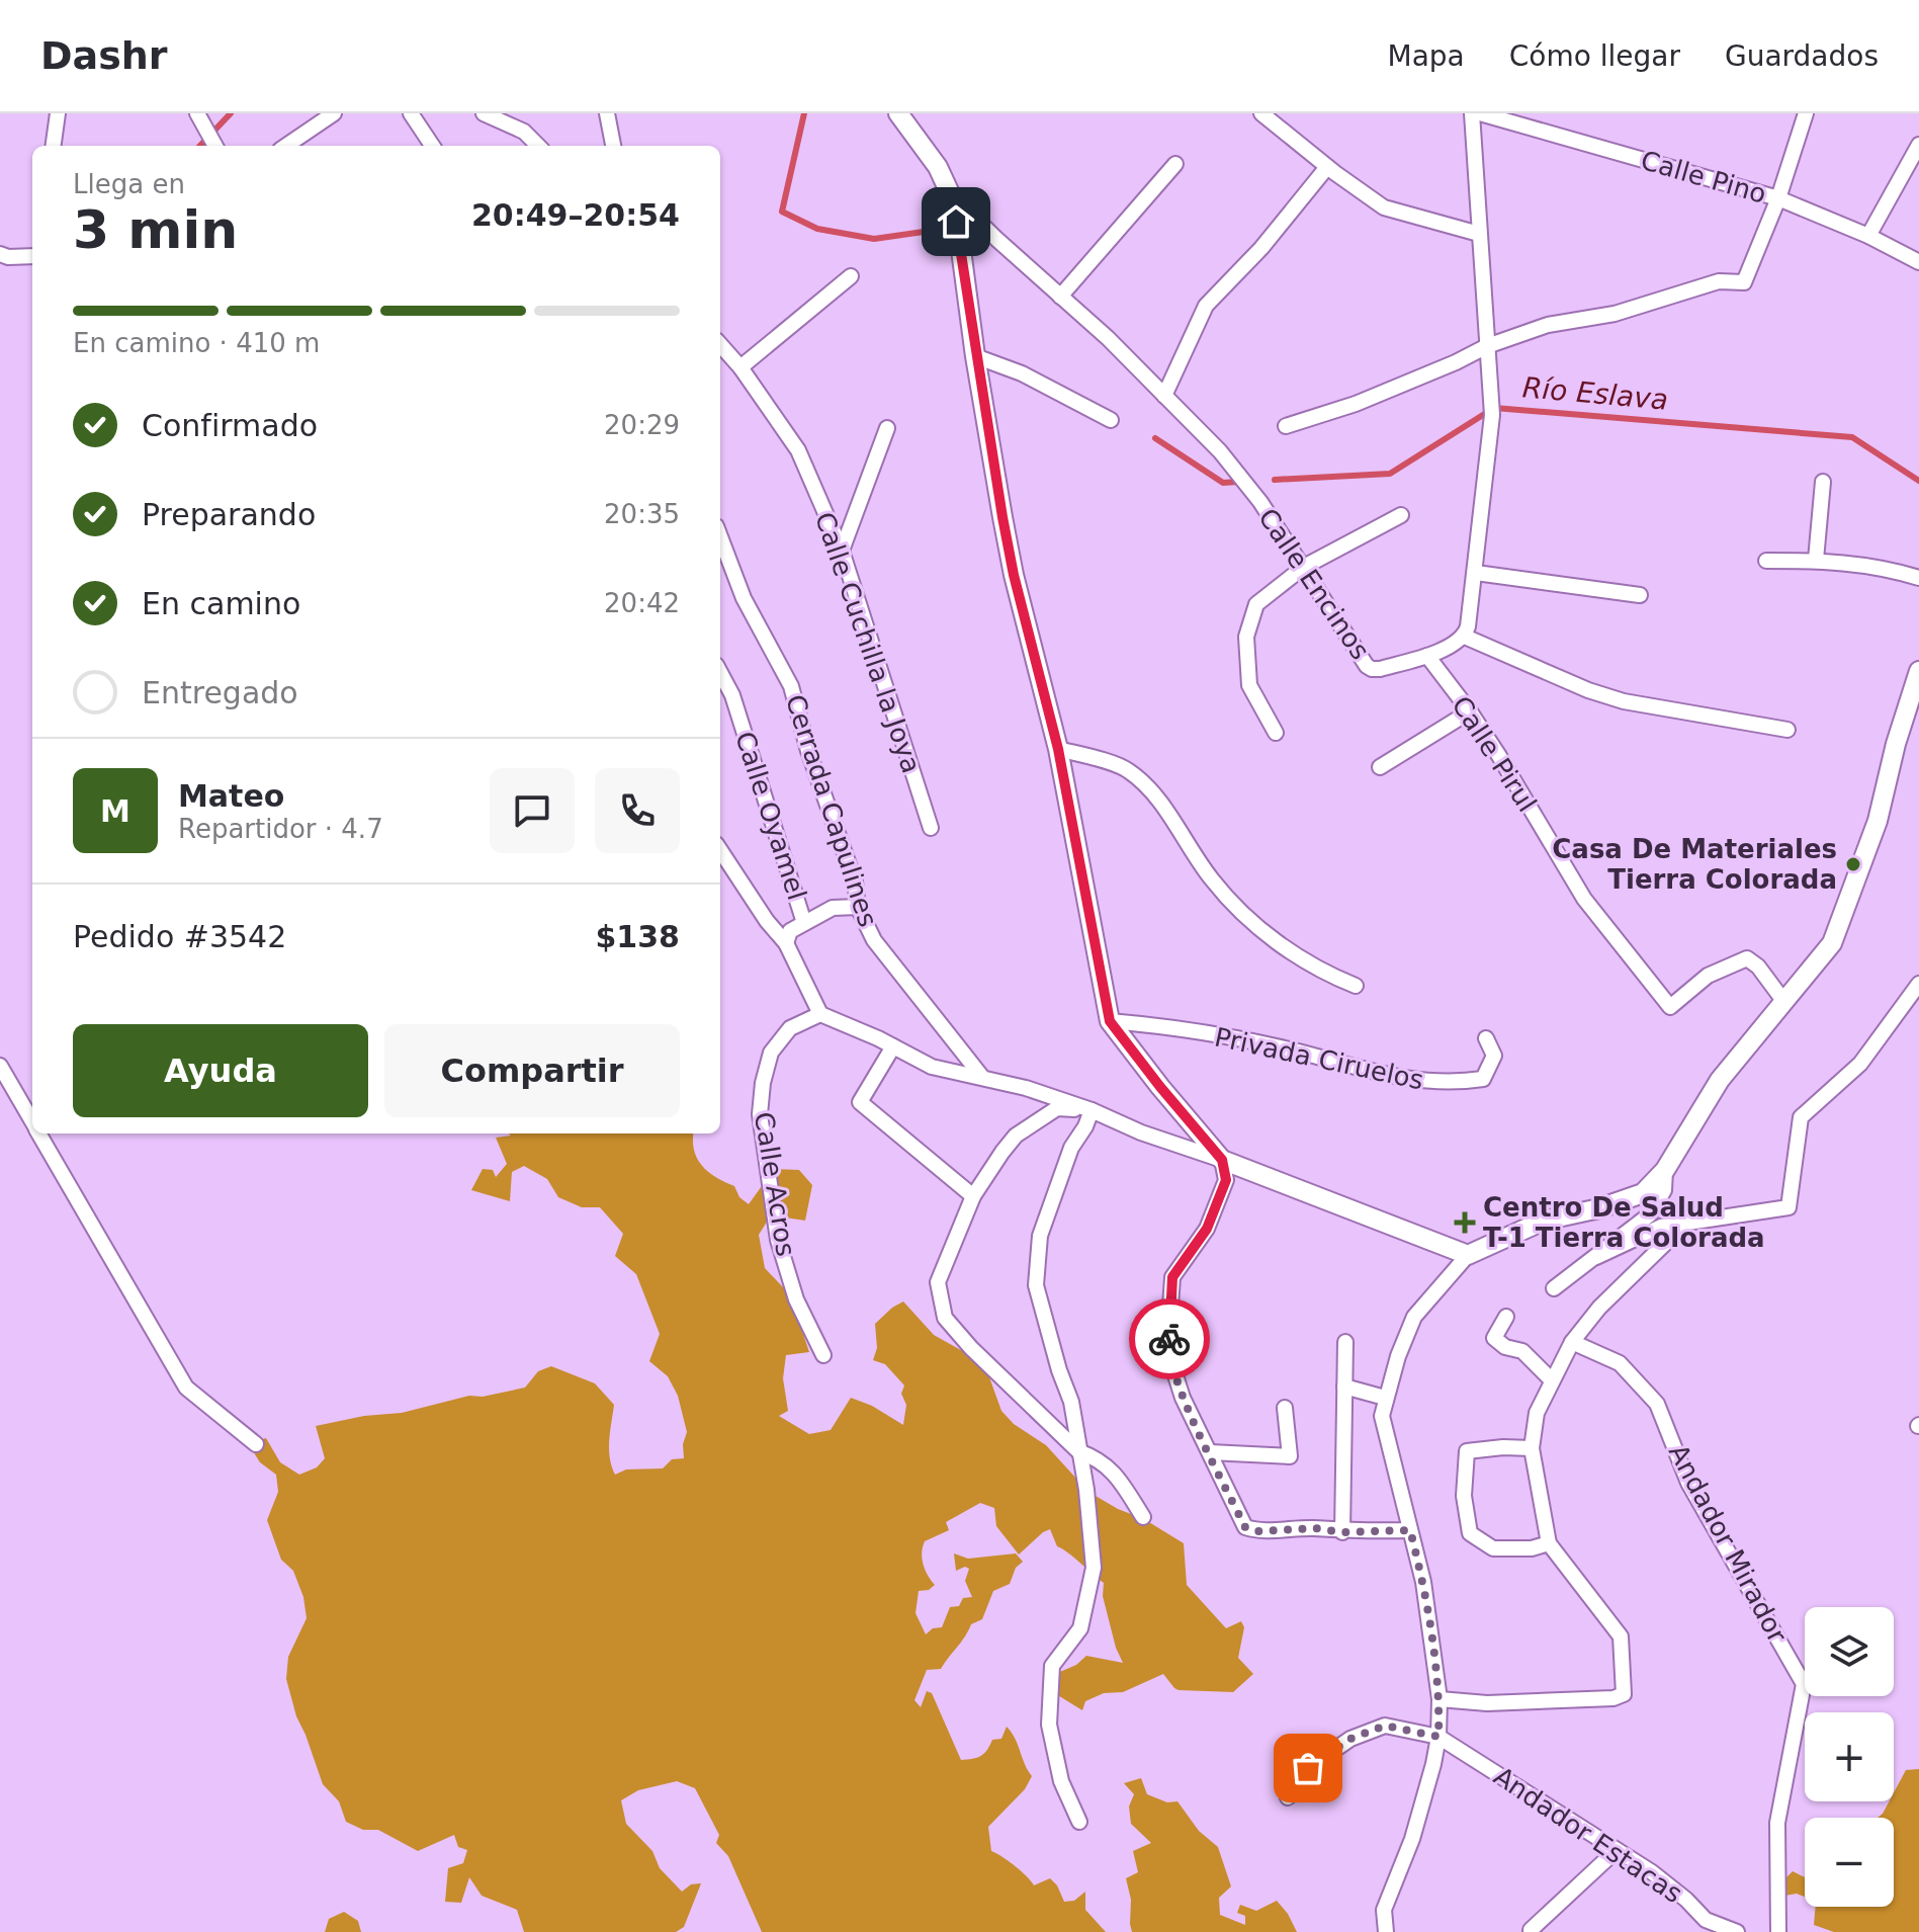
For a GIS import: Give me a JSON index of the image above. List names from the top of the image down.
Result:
{
  "streets": {
    "street": [
      "Calle Pino",
      "Calle Encinos",
      "Calle Cuchilla la Joya",
      "Calle Pirul",
      "Cerrada Capulines",
      "Calle Oyamel",
      "Privada Ciruelos",
      "Calle Acros",
      "Andador Mirador",
      "Andador Estacas"
    ]
  },
  "crossings": [
    ["Calle Encinos", "Calle Pirul"],
    ["Cerrada Capulines", "Calle Oyamel"]
  ],
  "water": ["Río Eslava"],
  "places": {
    "other": ["Casa De Materiales Tierra Colorada"],
    "health": ["Centro De Salud T-1 Tierra Colorada"]
  },
  "page": {
    "header": "Dashr",
    "nav": ["Mapa", "Cómo llegar", "Guardados"],
    "heading": ["3 min", "Llega en", "20:49–20:54"],
    "panel": [
      "Mateo",
      "Repartidor · 4.7",
      "Pedido #3542",
      "$138"
    ],
    "bar": "En camino · 410 m",
    "list": [
      ["Confirmado", "20:29"],
      ["Preparando", "20:35"],
      ["En camino", "20:42"],
      "Entregado"
    ],
    "round": "M",
    "buttons": ["Ayuda", "Compartir"],
    "map_buttons": ["+", "−"]
  }
}
